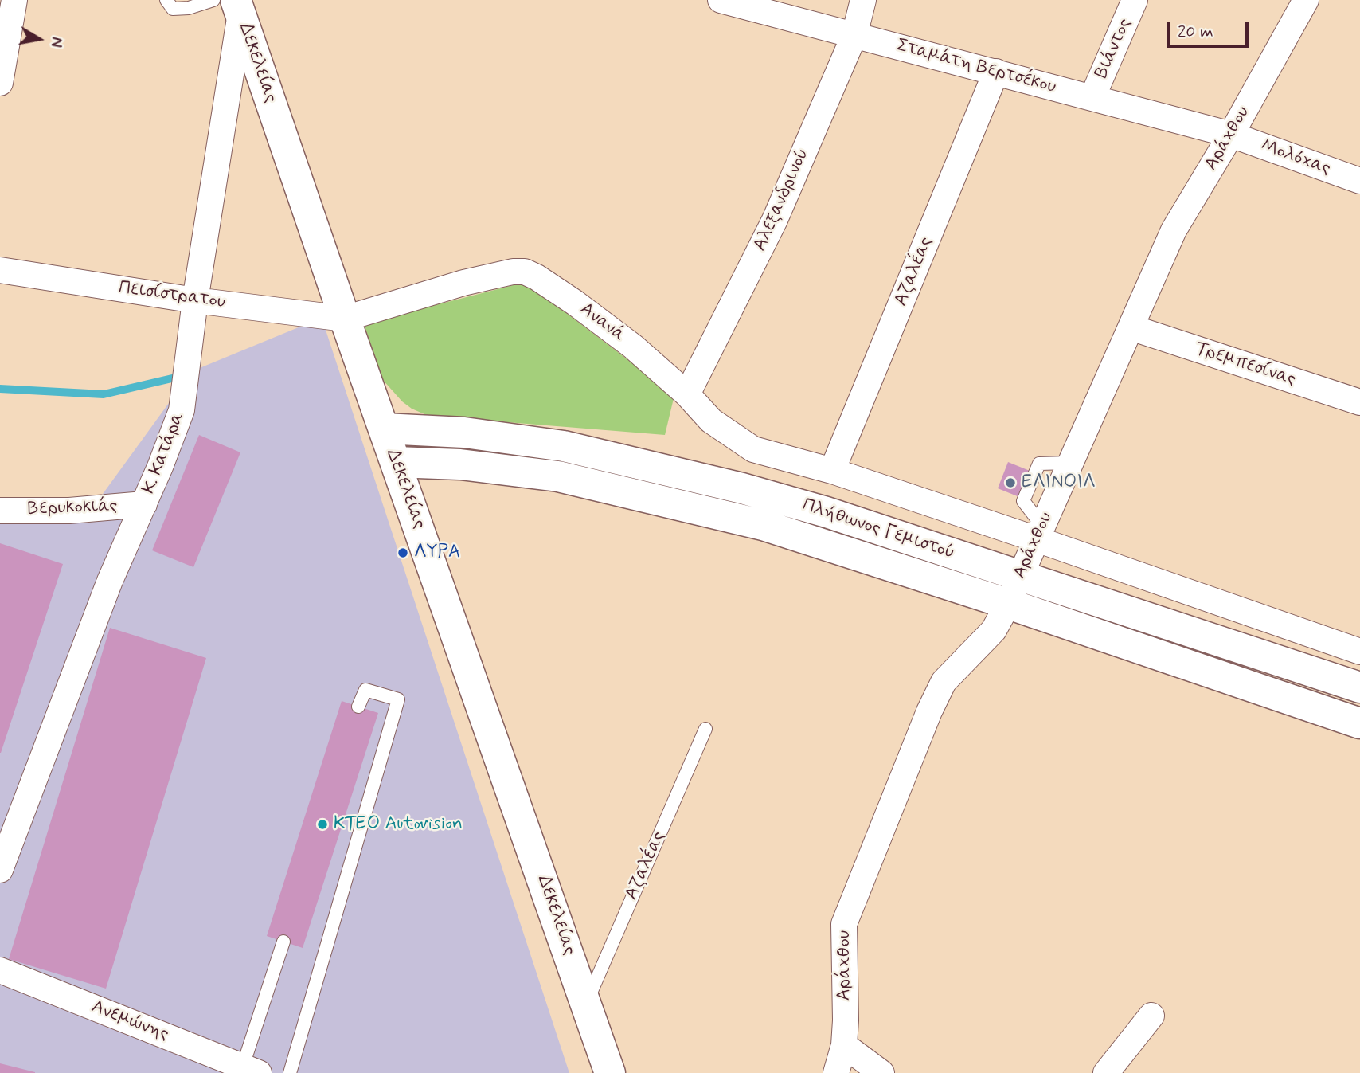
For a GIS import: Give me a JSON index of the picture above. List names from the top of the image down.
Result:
{
  "streets": {
    "street": [
      "Βιάντος",
      "Δεκελείας",
      "Σταμάτη Βερτσέκου",
      "Αράχθου",
      "Μολόχας",
      "Αλεξανδρινού",
      "Αζαλέας",
      "Πεισίστρατου",
      "Ανανά",
      "Τρεμπεσίνας",
      "Κ. Κατάρα",
      "Βερυκοκιάς",
      "Πλήθωνος Γεμιστού",
      "Ανεμώνης"
    ]
  },
  "crossings": [
    ["Βιάντος", "Σταμάτη Βερτσέκου"],
    ["Δεκελείας", "Αζαλέας"],
    ["Δεκελείας", "Πεισίστρατου"],
    ["Δεκελείας", "Ανανά"],
    ["Δεκελείας", "Κ. Κατάρα"],
    ["Δεκελείας", "Πλήθωνος Γεμιστού"],
    ["Σταμάτη Βερτσέκου", "Αράχθου"],
    ["Σταμάτη Βερτσέκου", "Μολόχας"],
    ["Σταμάτη Βερτσέκου", "Αλεξανδρινού"],
    ["Σταμάτη Βερτσέκου", "Αζαλέας"],
    ["Αράχθου", "Μολόχας"],
    ["Αράχθου", "Τρεμπεσίνας"],
    ["Αράχθου", "Πλήθωνος Γεμιστού"],
    ["Αλεξανδρινού", "Ανανά"],
    ["Αζαλέας", "Ανανά"],
    ["Πεισίστρατου", "Ανανά"],
    ["Πεισίστρατου", "Κ. Κατάρα"],
    ["Κ. Κατάρα", "Βερυκοκιάς"]
  ],
  "places": ["ΕΛΙΝΟΙΛ", "ΛΥΡΑ", "ΚΤΕΟ Autovision"],
  "scale_bar": "20 m",
  "north": "right"
}
